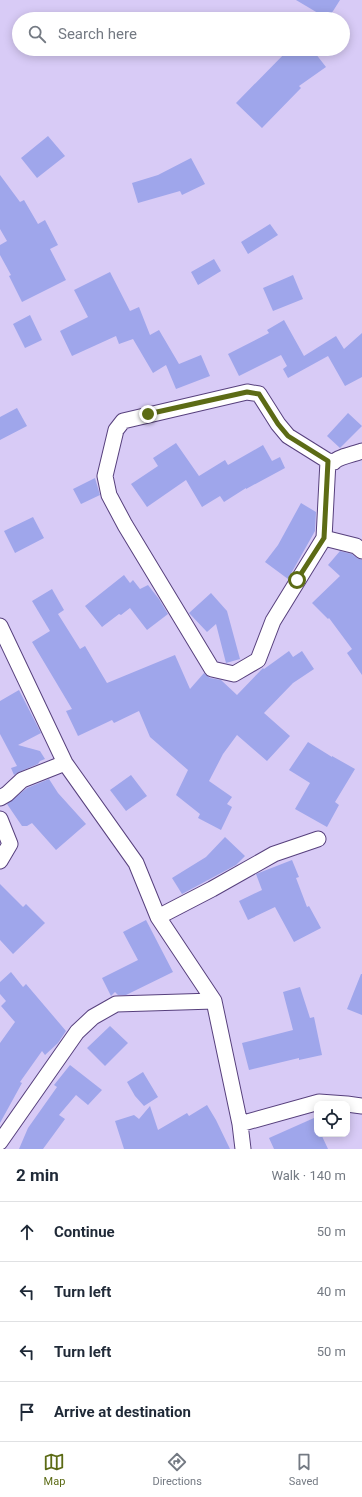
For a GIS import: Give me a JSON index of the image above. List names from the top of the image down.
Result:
{
  "page": {
    "search": "Search here",
    "heading": ["2 min", "Walk · 140 m"],
    "list": [
      ["Continue", "50 m"],
      ["Turn left", "40 m"],
      ["Turn left", "50 m"],
      "Arrive at destination"
    ],
    "nav": ["Map", "Directions", "Saved"]
  }
}
